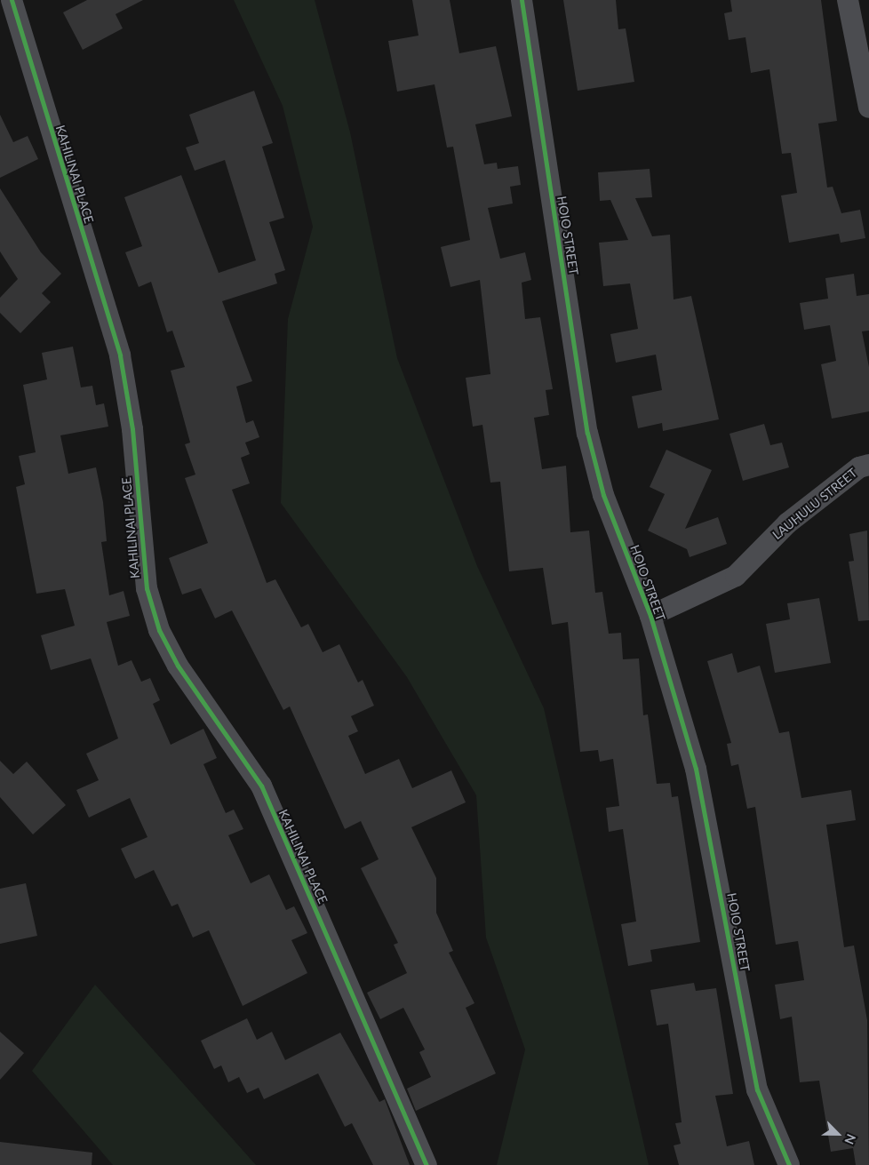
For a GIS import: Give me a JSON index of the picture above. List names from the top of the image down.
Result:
{
  "streets": {
    "street": ["KAHILINAI PLACE", "HOIO STREET", "LAUHULU STREET"]
  },
  "crossings": [
    ["HOIO STREET", "LAUHULU STREET"]
  ],
  "north": "bottom right"
}
